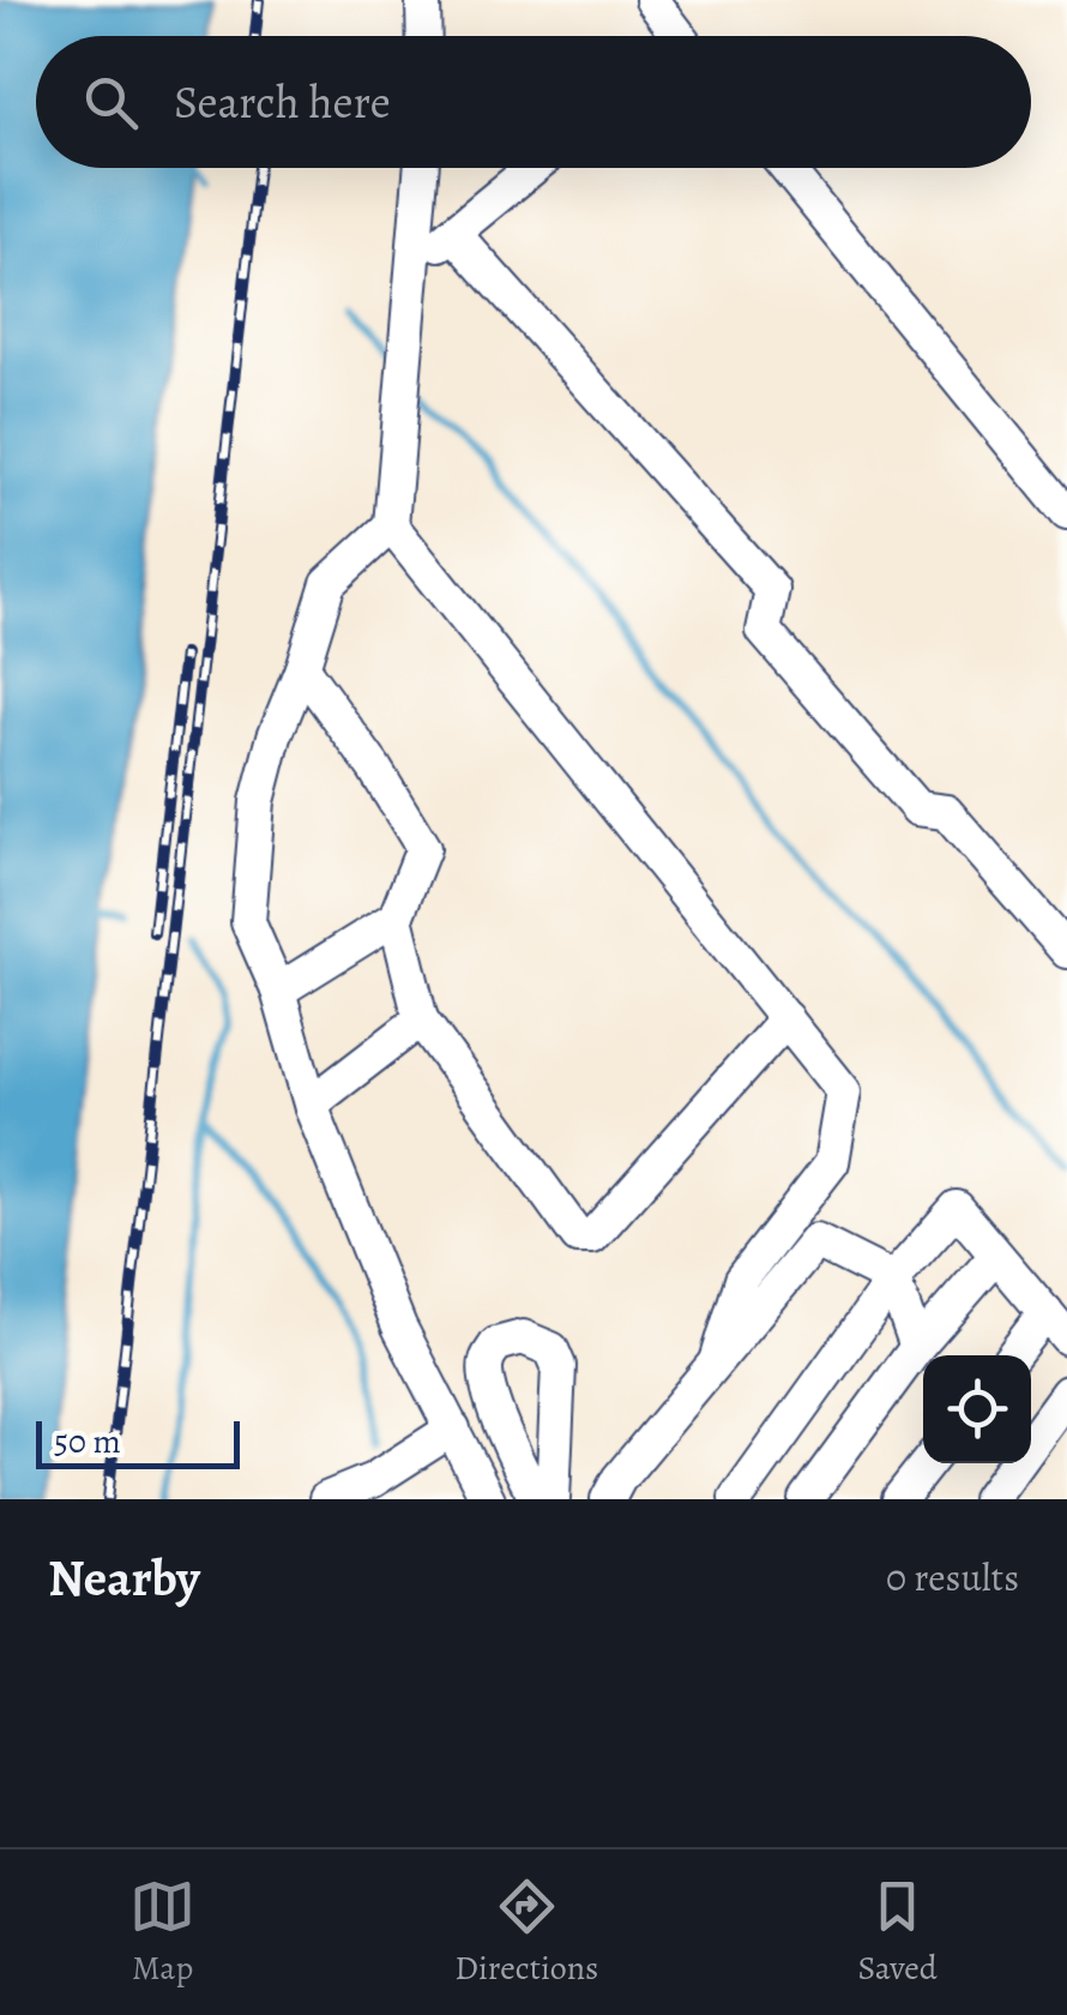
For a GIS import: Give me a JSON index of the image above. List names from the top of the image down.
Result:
{
  "scale_bar": "50 m",
  "page": {
    "search": "Search here",
    "scale": "50 m",
    "heading": ["Nearby", "0 results"],
    "nav": ["Map", "Directions", "Saved"]
  }
}
